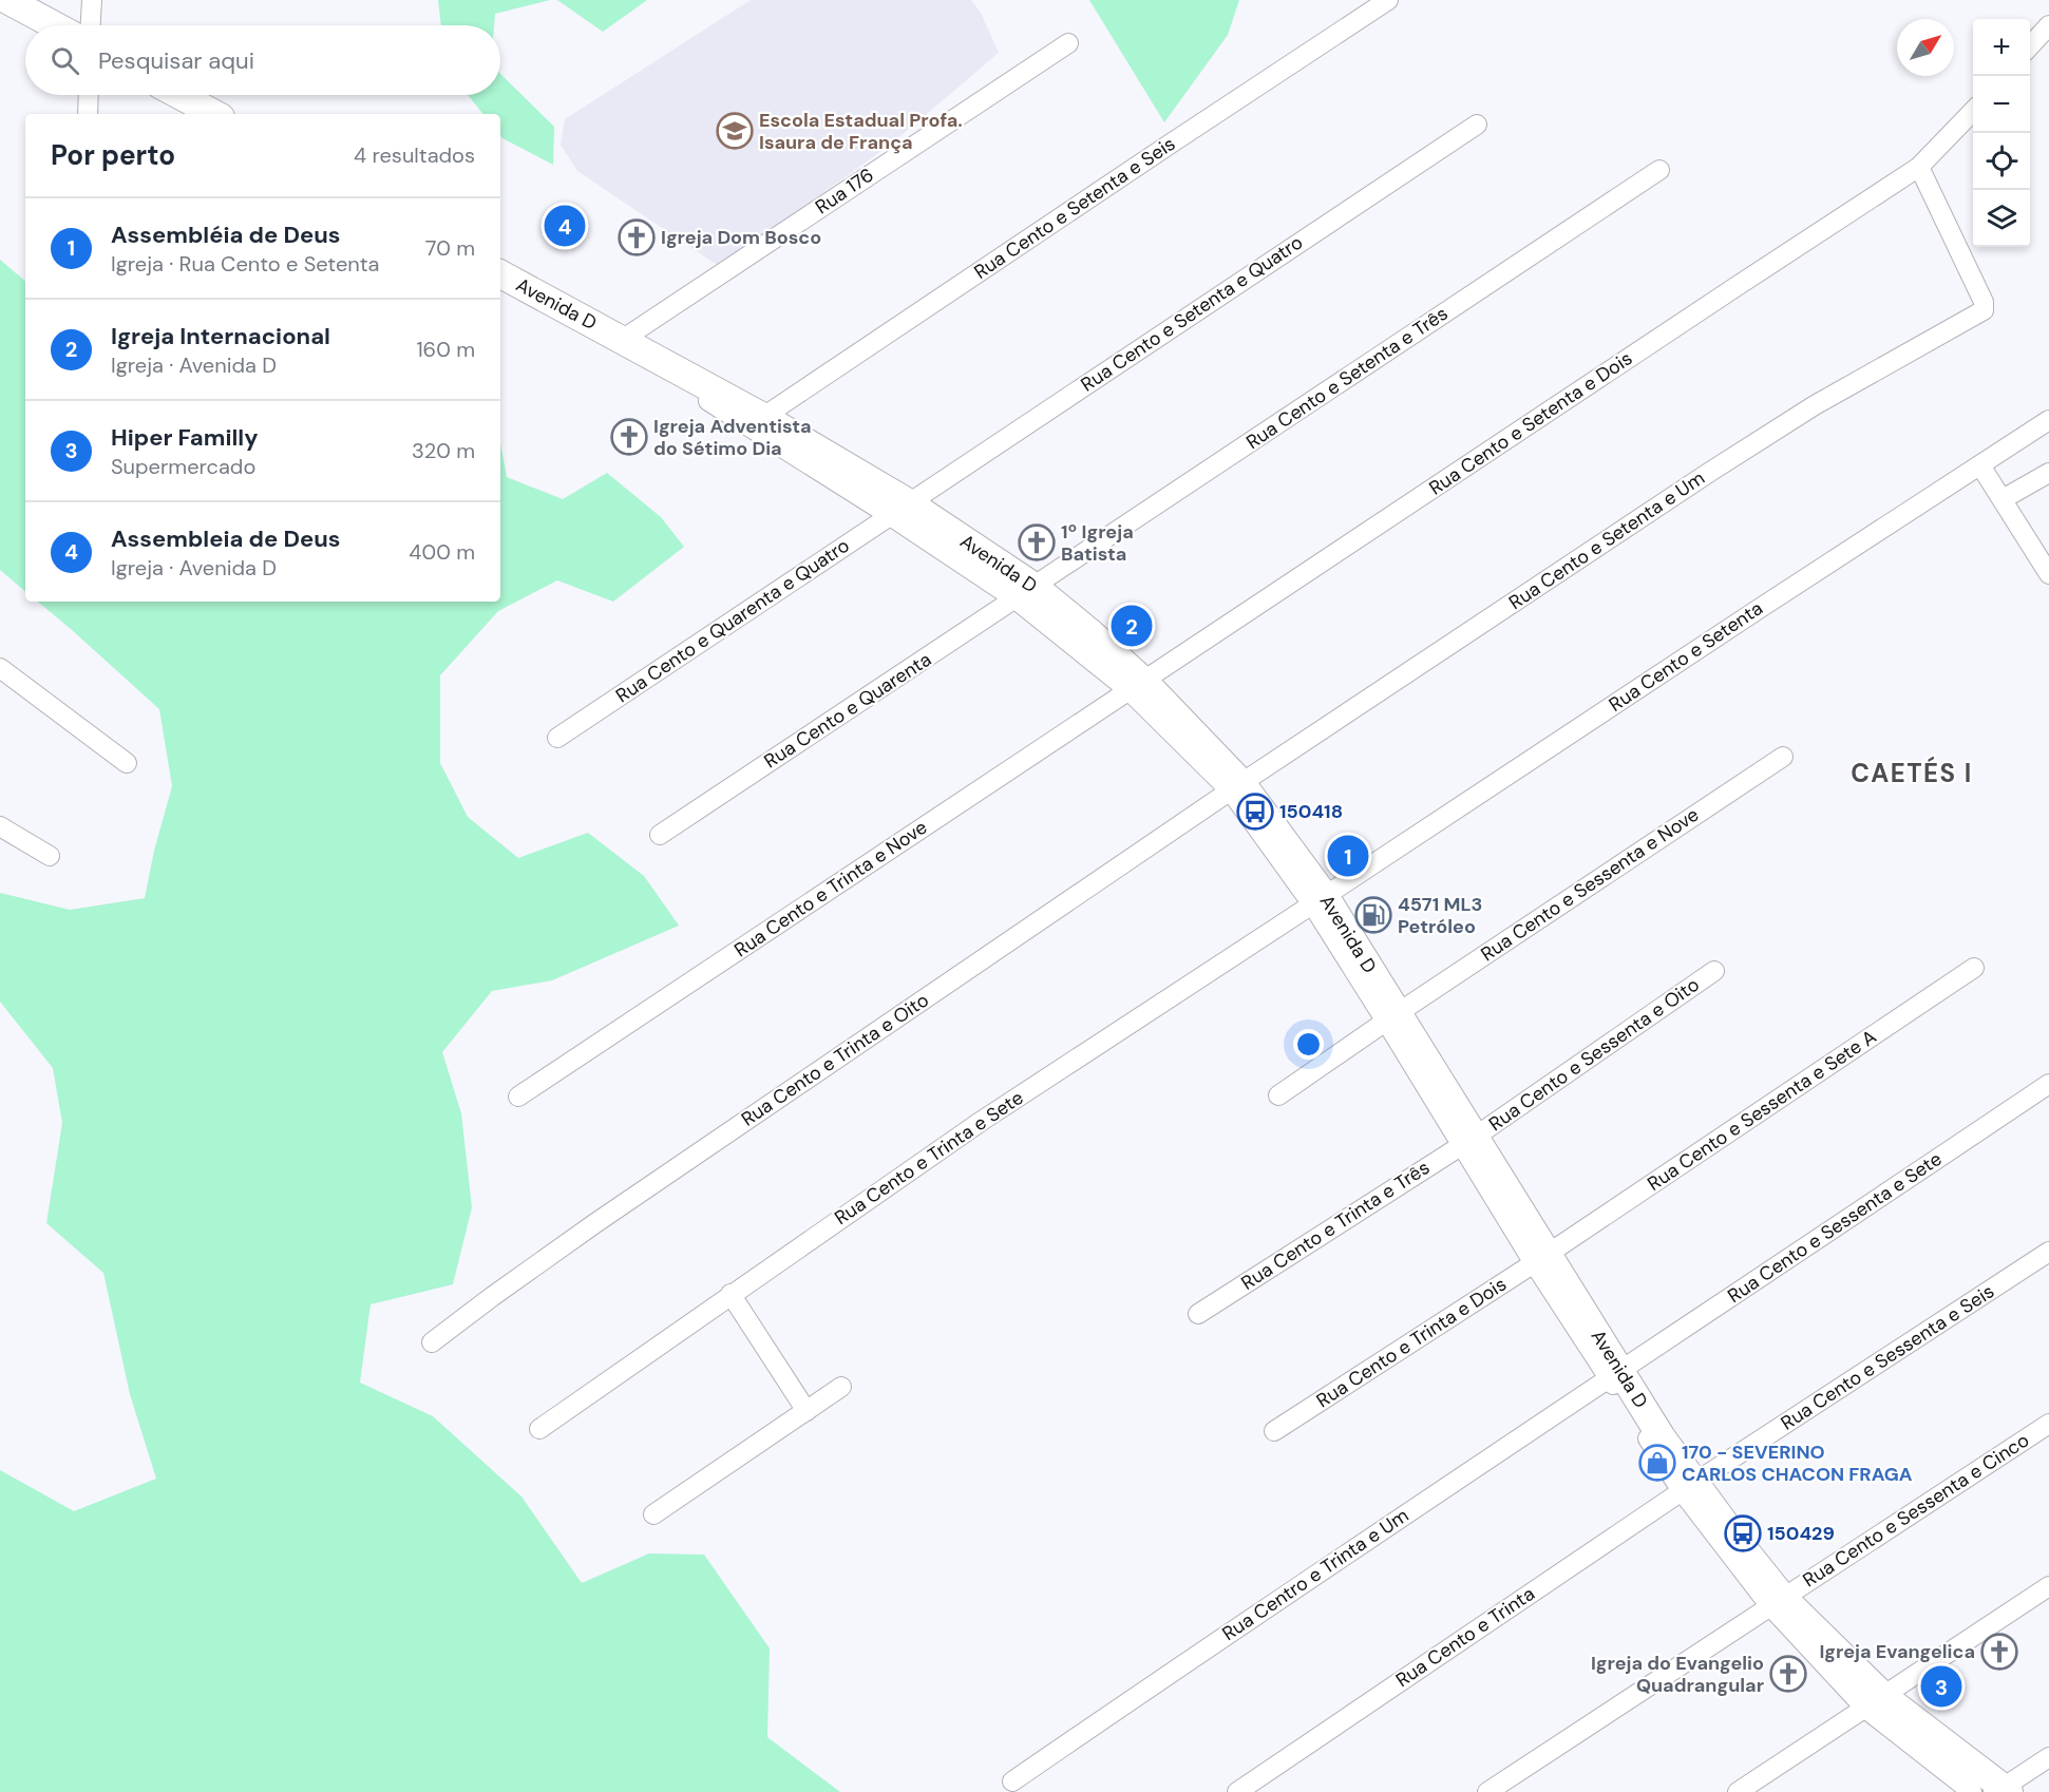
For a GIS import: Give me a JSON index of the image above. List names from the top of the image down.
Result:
{
  "streets": {
    "street": [
      "Rua 176",
      "Rua Cento e Setenta e Seis",
      "Avenida D",
      "Rua Cento e Setenta e Quatro",
      "Rua Cento e Setenta e Três",
      "Rua Cento e Setenta e Dois",
      "Rua Cento e Setenta e Um",
      "Rua Cento e Quarenta e Quatro",
      "Rua Cento e Setenta",
      "Rua Cento e Quarenta",
      "Rua Cento e Sessenta e Nove",
      "Rua Cento e Trinta e Nove",
      "Rua Cento e Sessenta e Oito",
      "Rua Cento e Trinta e Oito",
      "Rua Cento e Sessenta e Sete A",
      "Rua Cento e Trinta e Sete",
      "Rua Cento e Trinta e Três",
      "Rua Cento e Sessenta e Sete",
      "Rua Cento e Trinta e Dois",
      "Rua Cento e Sessenta e Seis",
      "Rua Cento e Sessenta e Cinco",
      "Rua Centro e Trinta e Um",
      "Rua Cento e Trinta"
    ]
  },
  "crossings": [
    ["Rua 176", "Avenida D"],
    ["Rua Cento e Setenta e Seis", "Avenida D"],
    ["Avenida D", "Rua Cento e Setenta e Quatro"],
    ["Avenida D", "Rua Cento e Setenta e Três"],
    ["Avenida D", "Rua Cento e Setenta e Dois"],
    ["Avenida D", "Rua Cento e Setenta e Um"],
    ["Avenida D", "Rua Cento e Quarenta e Quatro"],
    ["Avenida D", "Rua Cento e Setenta"],
    ["Avenida D", "Rua Cento e Quarenta"],
    ["Avenida D", "Rua Cento e Sessenta e Nove"],
    ["Avenida D", "Rua Cento e Trinta e Nove"],
    ["Avenida D", "Rua Cento e Sessenta e Oito"],
    ["Avenida D", "Rua Cento e Trinta e Oito"],
    ["Avenida D", "Rua Cento e Sessenta e Sete A"],
    ["Avenida D", "Rua Cento e Trinta e Sete"],
    ["Avenida D", "Rua Cento e Trinta e Três"],
    ["Avenida D", "Rua Cento e Sessenta e Sete"],
    ["Avenida D", "Rua Cento e Trinta e Dois"],
    ["Avenida D", "Rua Cento e Sessenta e Seis"],
    ["Avenida D", "Rua Cento e Sessenta e Cinco"],
    ["Avenida D", "Rua Centro e Trinta e Um"],
    ["Avenida D", "Rua Cento e Trinta"],
    ["Rua Cento e Setenta e Quatro", "Rua Cento e Quarenta e Quatro"],
    ["Rua Cento e Setenta e Três", "Rua Cento e Quarenta"],
    ["Rua Cento e Setenta e Dois", "Rua Cento e Setenta e Um"],
    ["Rua Cento e Setenta e Dois", "Rua Cento e Trinta e Nove"],
    ["Rua Cento e Setenta e Um", "Rua Cento e Trinta e Oito"],
    ["Rua Cento e Setenta", "Rua Cento e Trinta e Sete"],
    ["Rua Cento e Sessenta e Oito", "Rua Cento e Trinta e Três"],
    ["Rua Cento e Sessenta e Sete A", "Rua Cento e Trinta e Dois"],
    ["Rua Cento e Sessenta e Sete", "Rua Centro e Trinta e Um"],
    ["Rua Cento e Sessenta e Seis", "Rua Cento e Trinta"]
  ],
  "districts": ["CAETÉS I"],
  "places": {
    "school or university": ["Escola Estadual Profa. Isaura de França"],
    "church": [
      "Igreja Dom Bosco",
      "Igreja Adventista do Sétimo Dia",
      "1º Igreja Batista",
      "Igreja Evangelica",
      "Igreja do Evangelio Quadrangular"
    ],
    "bus stop": ["150418", "150429"],
    "fuel station": ["4571 ML3 Petróleo"],
    "shop": ["170 - SEVERINO CARLOS CHACON FRAGA"]
  },
  "north": "top right",
  "page": {
    "map_buttons": ["+", "−"],
    "search": "Pesquisar aqui",
    "heading": ["Por perto", "4 resultados"],
    "list": [
      {
        "mark": "1",
        "name": "Assembléia de Deus",
        "note": "Igreja · Rua Cento e Setenta",
        "value": "70 m"
      },
      {
        "mark": "2",
        "name": "Igreja Internacional",
        "note": "Igreja · Avenida D",
        "value": "160 m"
      },
      {
        "mark": "3",
        "name": "Hiper Familly",
        "note": "Supermercado",
        "value": "320 m"
      },
      {
        "mark": "4",
        "name": "Assembleia de Deus",
        "note": "Igreja · Avenida D",
        "value": "400 m"
      }
    ],
    "pins": [
      "4",
      "2",
      "1",
      "3"
    ]
  }
}
